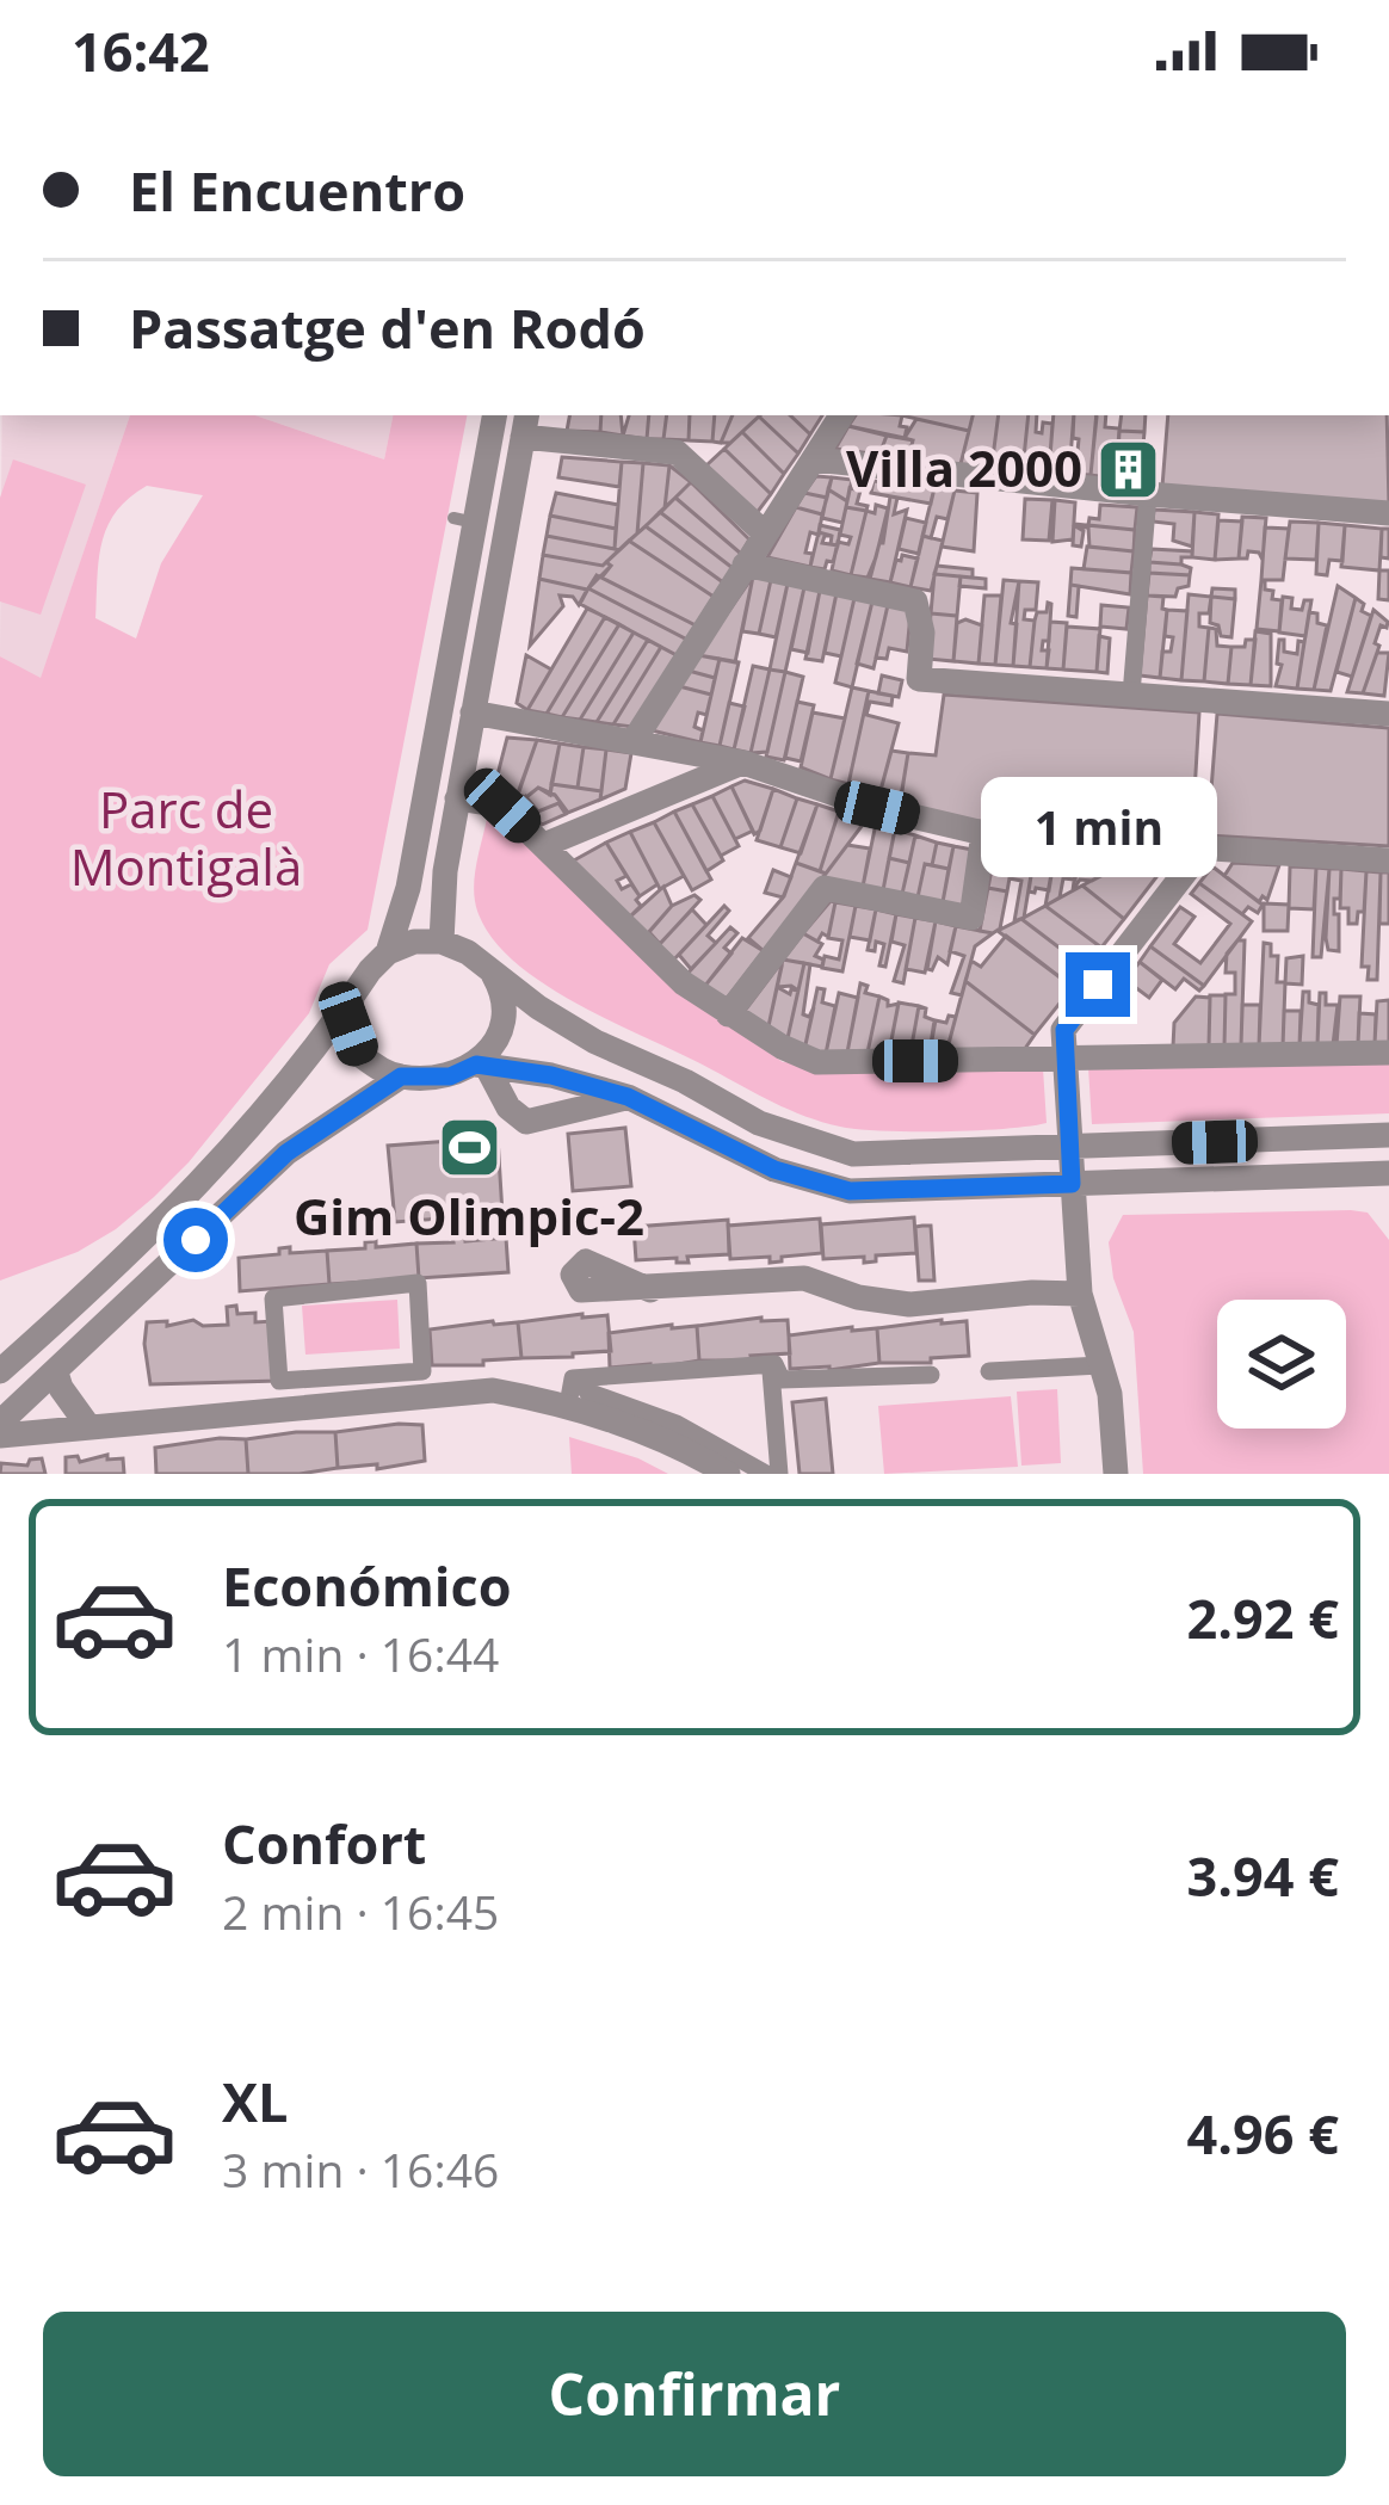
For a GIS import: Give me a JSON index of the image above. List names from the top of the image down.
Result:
{
  "parks": ["Parc de Montigalà"],
  "places": {
    "building": ["Villa 2000"],
    "sports": ["Gim Olimpic-2"]
  },
  "page": {
    "status": "16:42",
    "banner": ["El Encuentro", "Passatge d'en Rodó"],
    "bubble": "1 min",
    "list": [
      {
        "name": "Económico",
        "note": "1 min · 16:44",
        "value": "2.92 €"
      },
      {
        "name": "Confort",
        "note": "2 min · 16:45",
        "value": "3.94 €"
      },
      {
        "name": "XL",
        "note": "3 min · 16:46",
        "value": "4.96 €"
      }
    ],
    "buttons": "Confirmar"
  }
}
